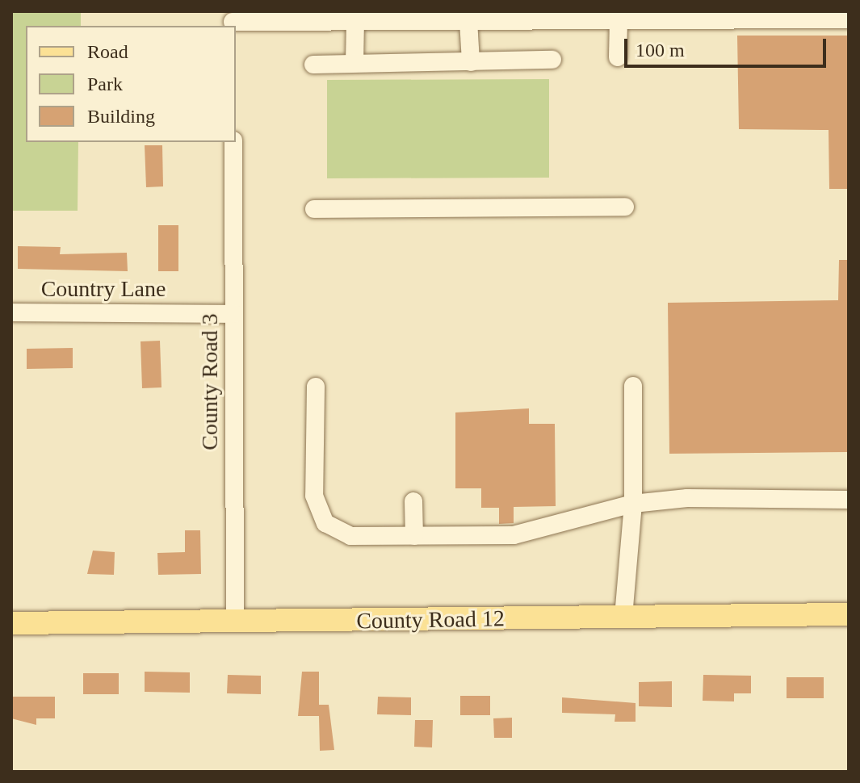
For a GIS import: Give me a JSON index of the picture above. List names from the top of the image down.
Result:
{
  "streets": {
    "main road": ["County Road 12"],
    "street": ["Country Lane", "County Road 3"]
  },
  "crossings": [
    ["Country Lane", "County Road 3"],
    ["County Road 3", "County Road 12"]
  ],
  "legend": ["Road", "Park", "Building"],
  "scale_bar": "100 m"
}
